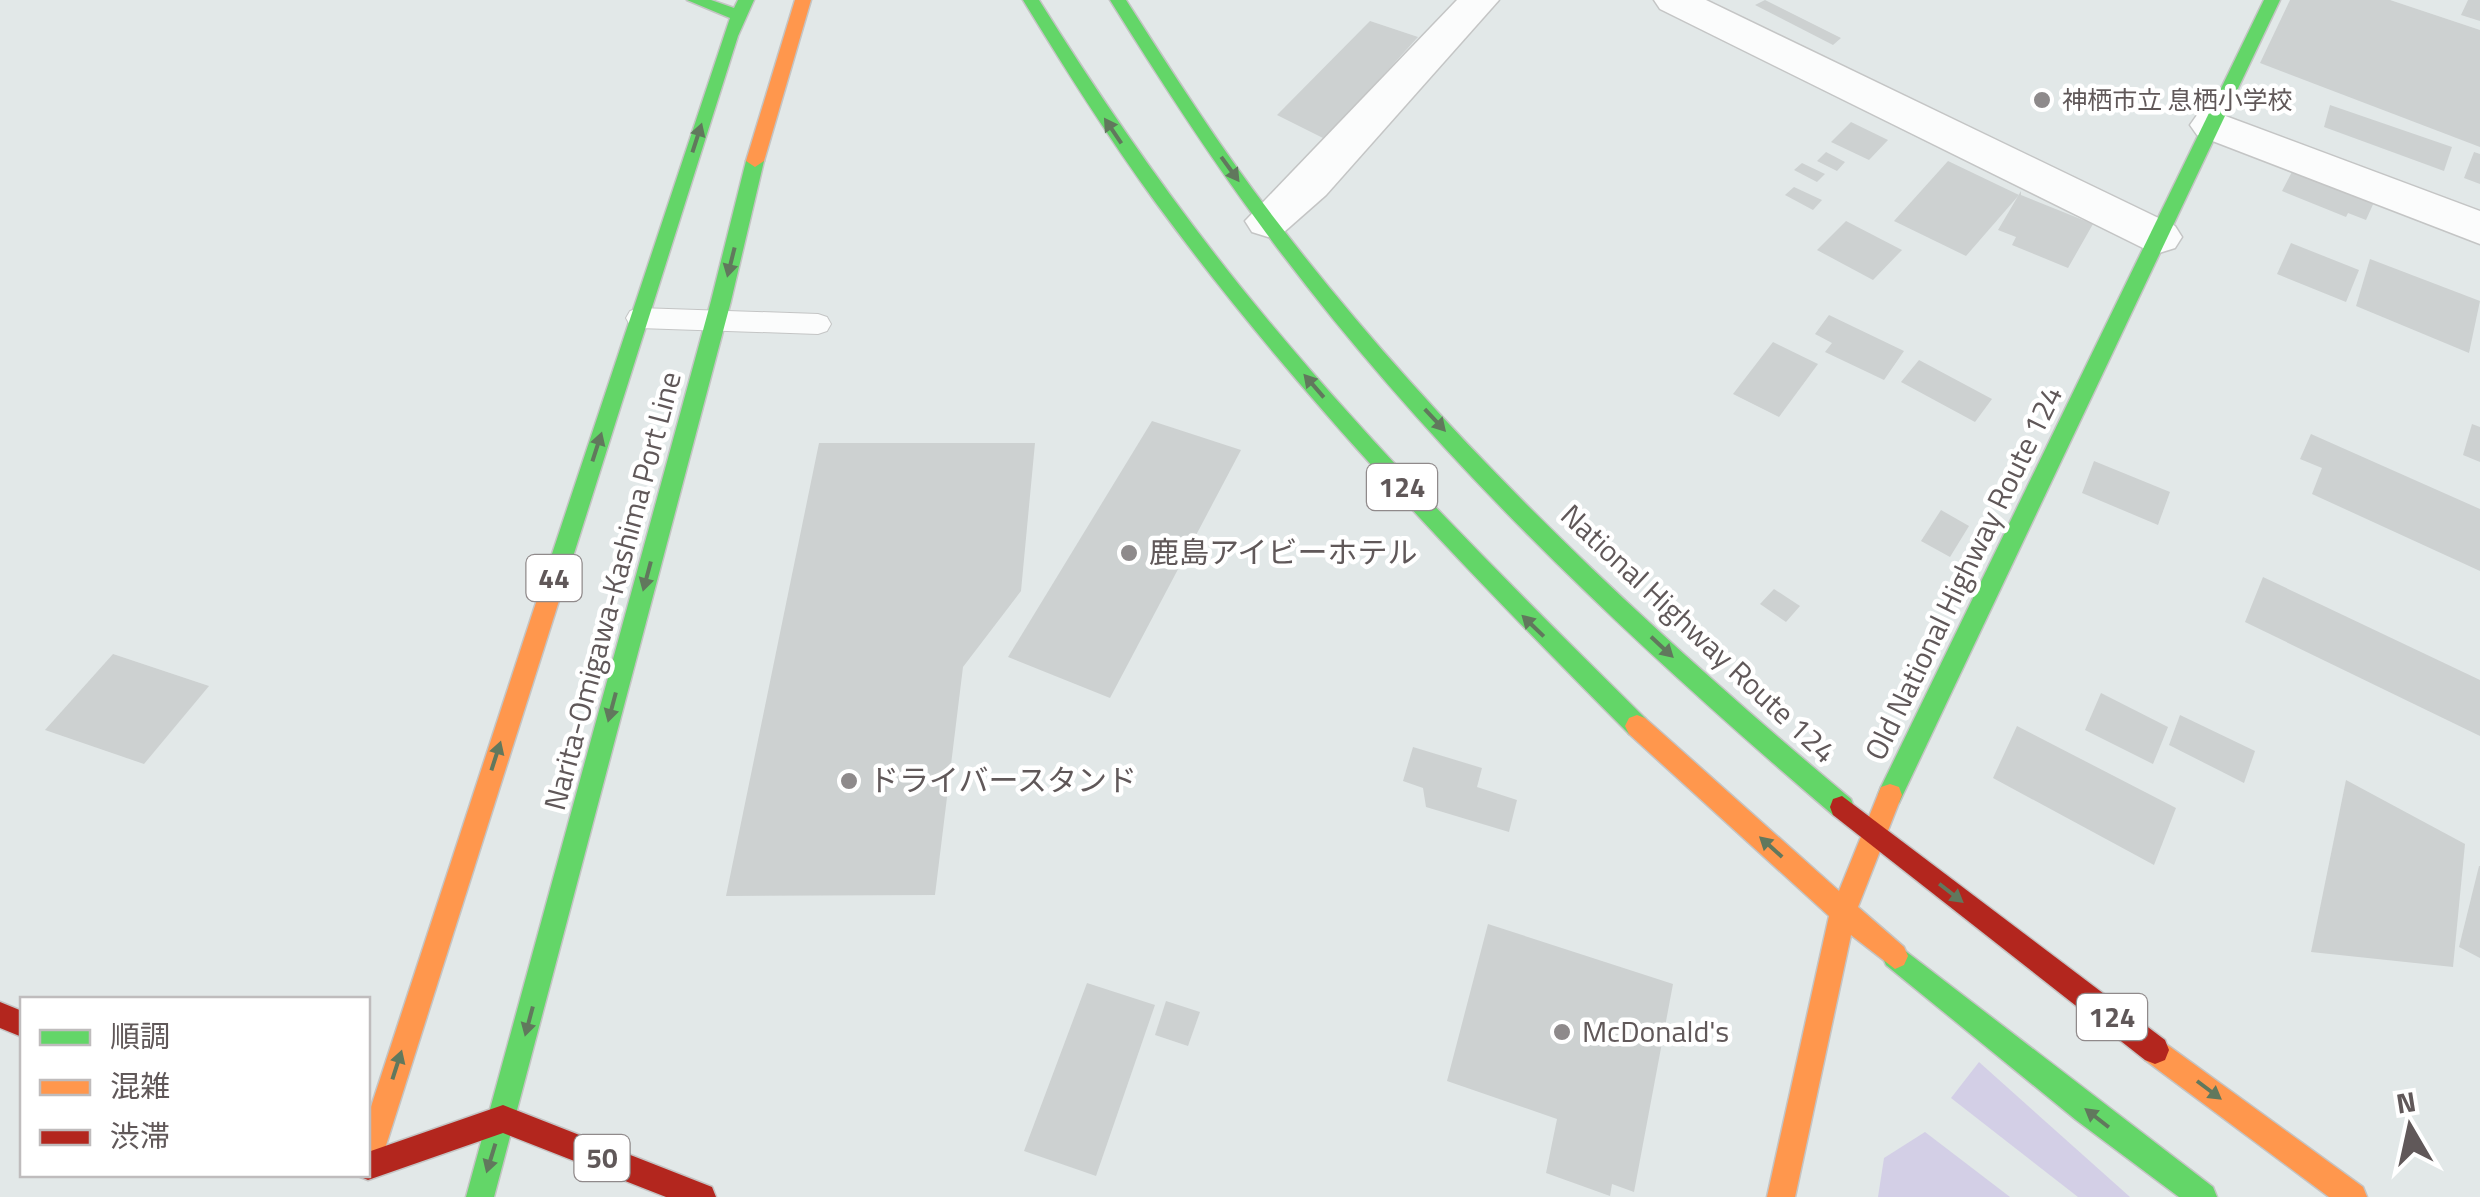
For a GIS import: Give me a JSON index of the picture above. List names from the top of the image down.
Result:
{
  "streets": {
    "main road": [
      "124",
      "Old National Highway Route 124",
      "44",
      "Narita-Omigawa-Kashima Port Line",
      "National Highway Route 124",
      "50"
    ]
  },
  "crossings": [
    ["124", "Old National Highway Route 124"],
    ["Old National Highway Route 124", "National Highway Route 124"],
    ["Narita-Omigawa-Kashima Port Line", "50"]
  ],
  "places": [
    "神栖市立 息栖小学校",
    "鹿島アイビーホテル",
    "ドライバースタンド",
    "McDonald's"
  ],
  "legend": ["順調", "混雑", "渋滞"],
  "north": "top"
}
